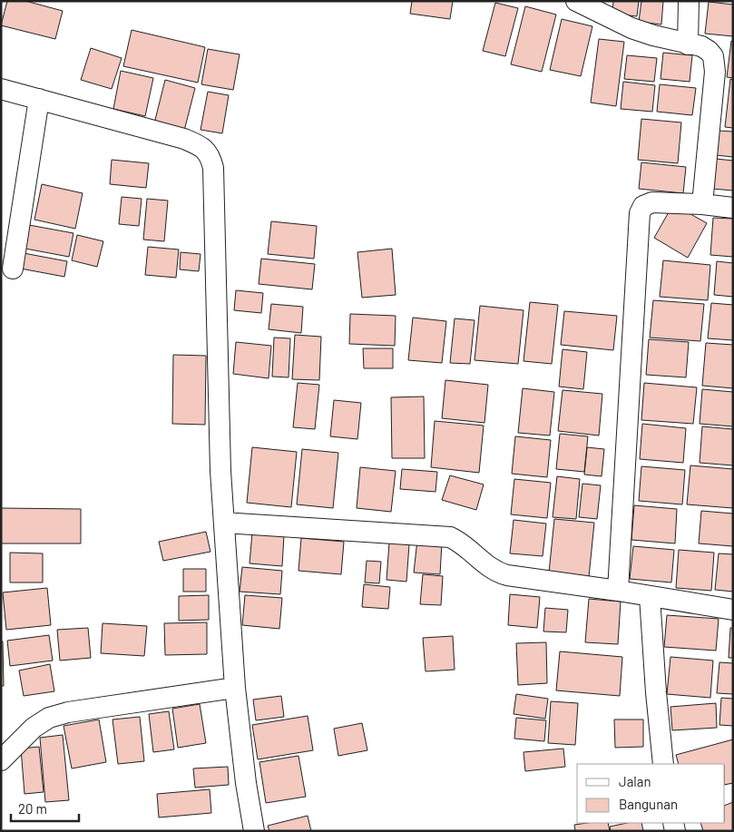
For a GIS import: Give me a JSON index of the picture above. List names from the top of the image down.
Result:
{
  "legend": ["Jalan", "Bangunan"],
  "scale_bar": "20 m"
}
